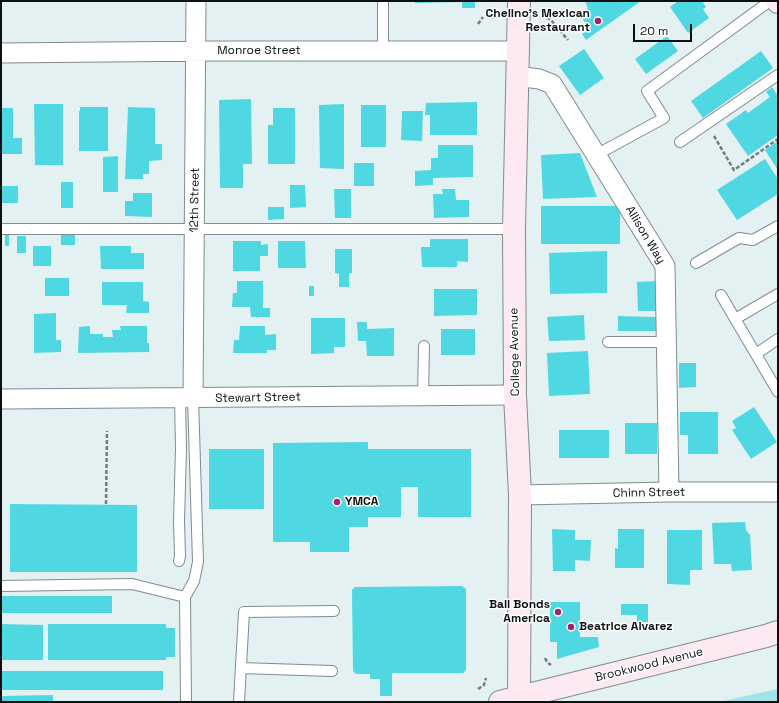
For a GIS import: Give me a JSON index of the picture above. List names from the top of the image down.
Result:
{
  "streets": {
    "main road": ["College Avenue", "Brookwood Avenue"],
    "street": [
      "Monroe Street",
      "12th Street",
      "Allison Way",
      "Stewart Street",
      "Chinn Street"
    ]
  },
  "crossings": [
    ["Monroe Street", "12th Street"],
    ["Monroe Street", "College Avenue"],
    ["12th Street", "Stewart Street"],
    ["Allison Way", "College Avenue"],
    ["Allison Way", "Chinn Street"],
    ["College Avenue", "Stewart Street"],
    ["College Avenue", "Chinn Street"],
    ["College Avenue", "Brookwood Avenue"]
  ],
  "places": [
    "Chelino's Mexican Restaurant",
    "YMCA",
    "Bail Bonds America",
    "Beatrice Alvarez"
  ],
  "scale_bar": "20 m"
}
